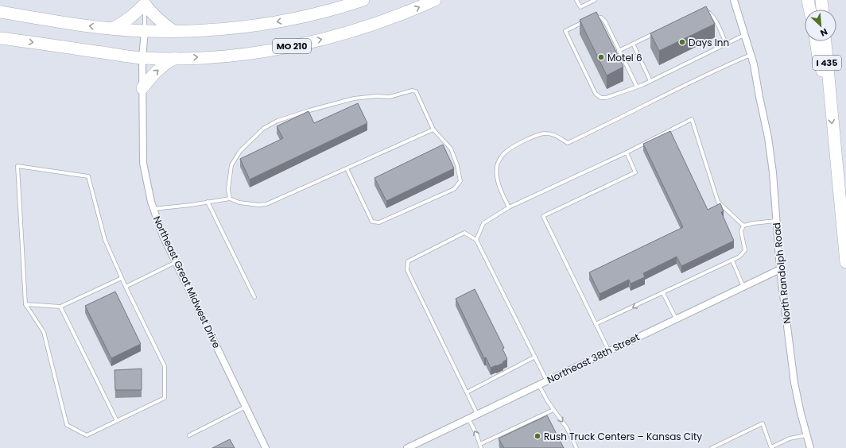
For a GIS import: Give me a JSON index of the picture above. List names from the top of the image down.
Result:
{
  "streets": {
    "highway": ["MO 210", "I 435"],
    "street": ["North Randolph Road", "Northeast Great Midwest Drive", "Northeast 38th Street"]
  },
  "crossings": [
    ["MO 210", "Northeast Great Midwest Drive"],
    ["North Randolph Road", "Northeast 38th Street"]
  ],
  "places": ["Days Inn", "Motel 6", "Rush Truck Centers – Kansas City"],
  "north": "bottom right"
}
